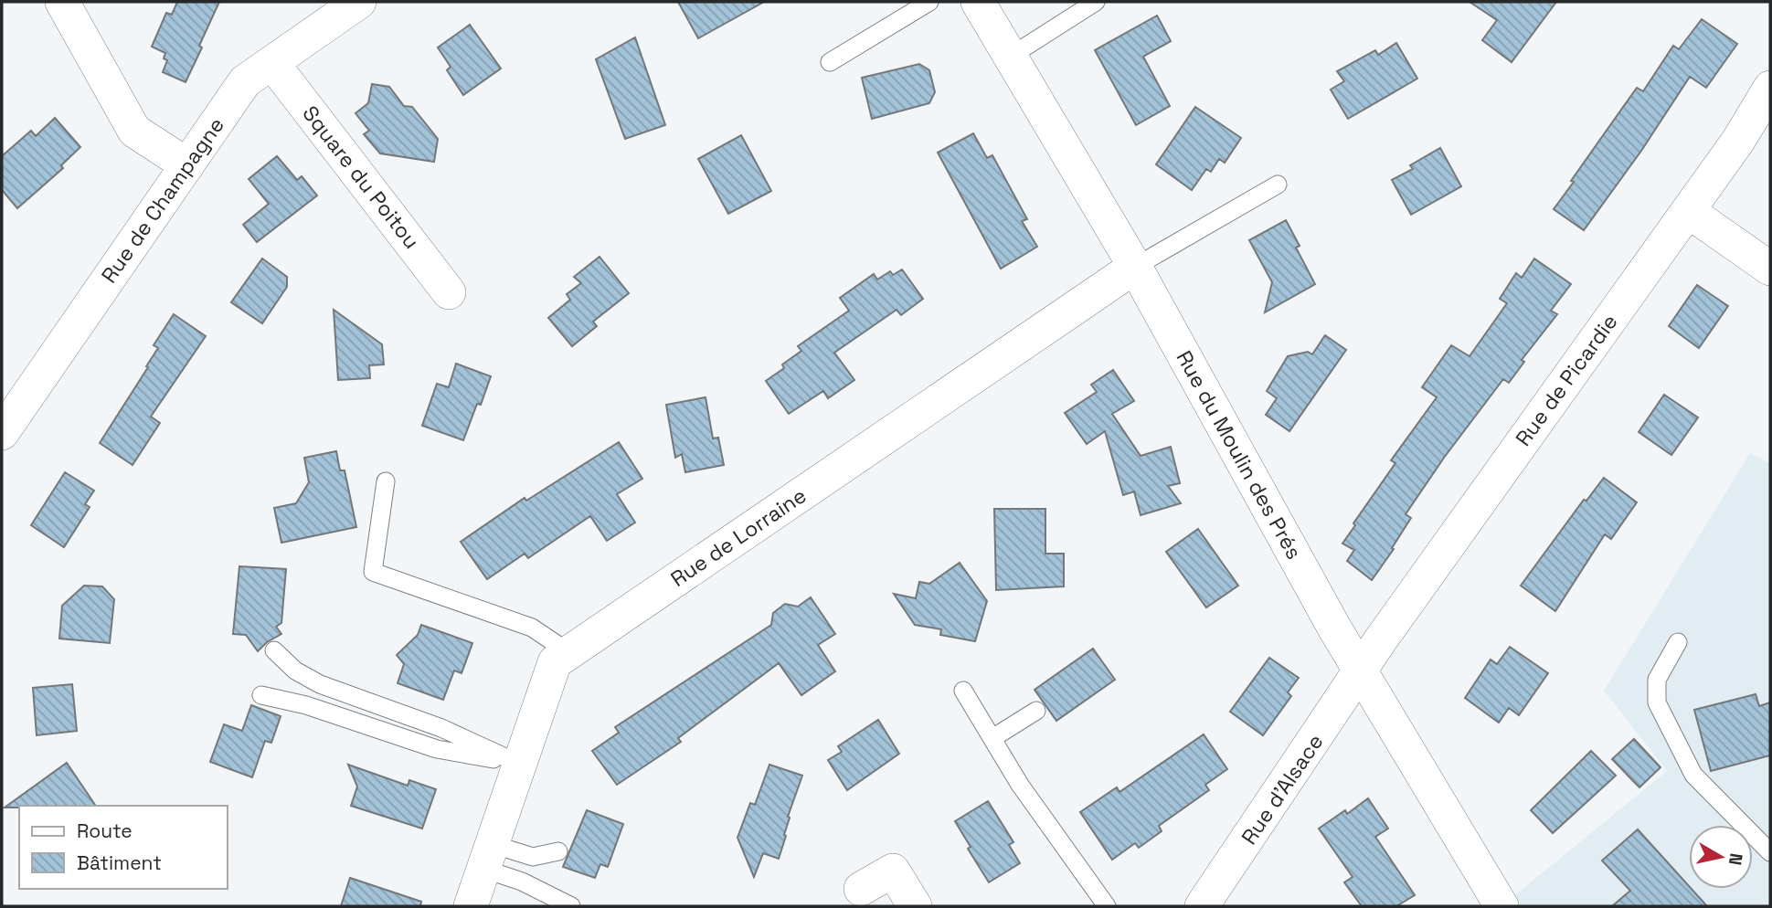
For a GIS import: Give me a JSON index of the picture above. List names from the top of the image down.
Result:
{
  "streets": {
    "street": [
      "Square du Poitou",
      "Rue de Champagne",
      "Rue de Picardie",
      "Rue du Moulin des Prés",
      "Rue de Lorraine",
      "Rue d'Alsace"
    ]
  },
  "crossings": [
    ["Square du Poitou", "Rue de Champagne"],
    ["Rue de Picardie", "Rue du Moulin des Prés"],
    ["Rue de Picardie", "Rue d'Alsace"],
    ["Rue du Moulin des Prés", "Rue de Lorraine"],
    ["Rue du Moulin des Prés", "Rue d'Alsace"]
  ],
  "legend": ["Route", "Bâtiment"],
  "north": "right"
}
